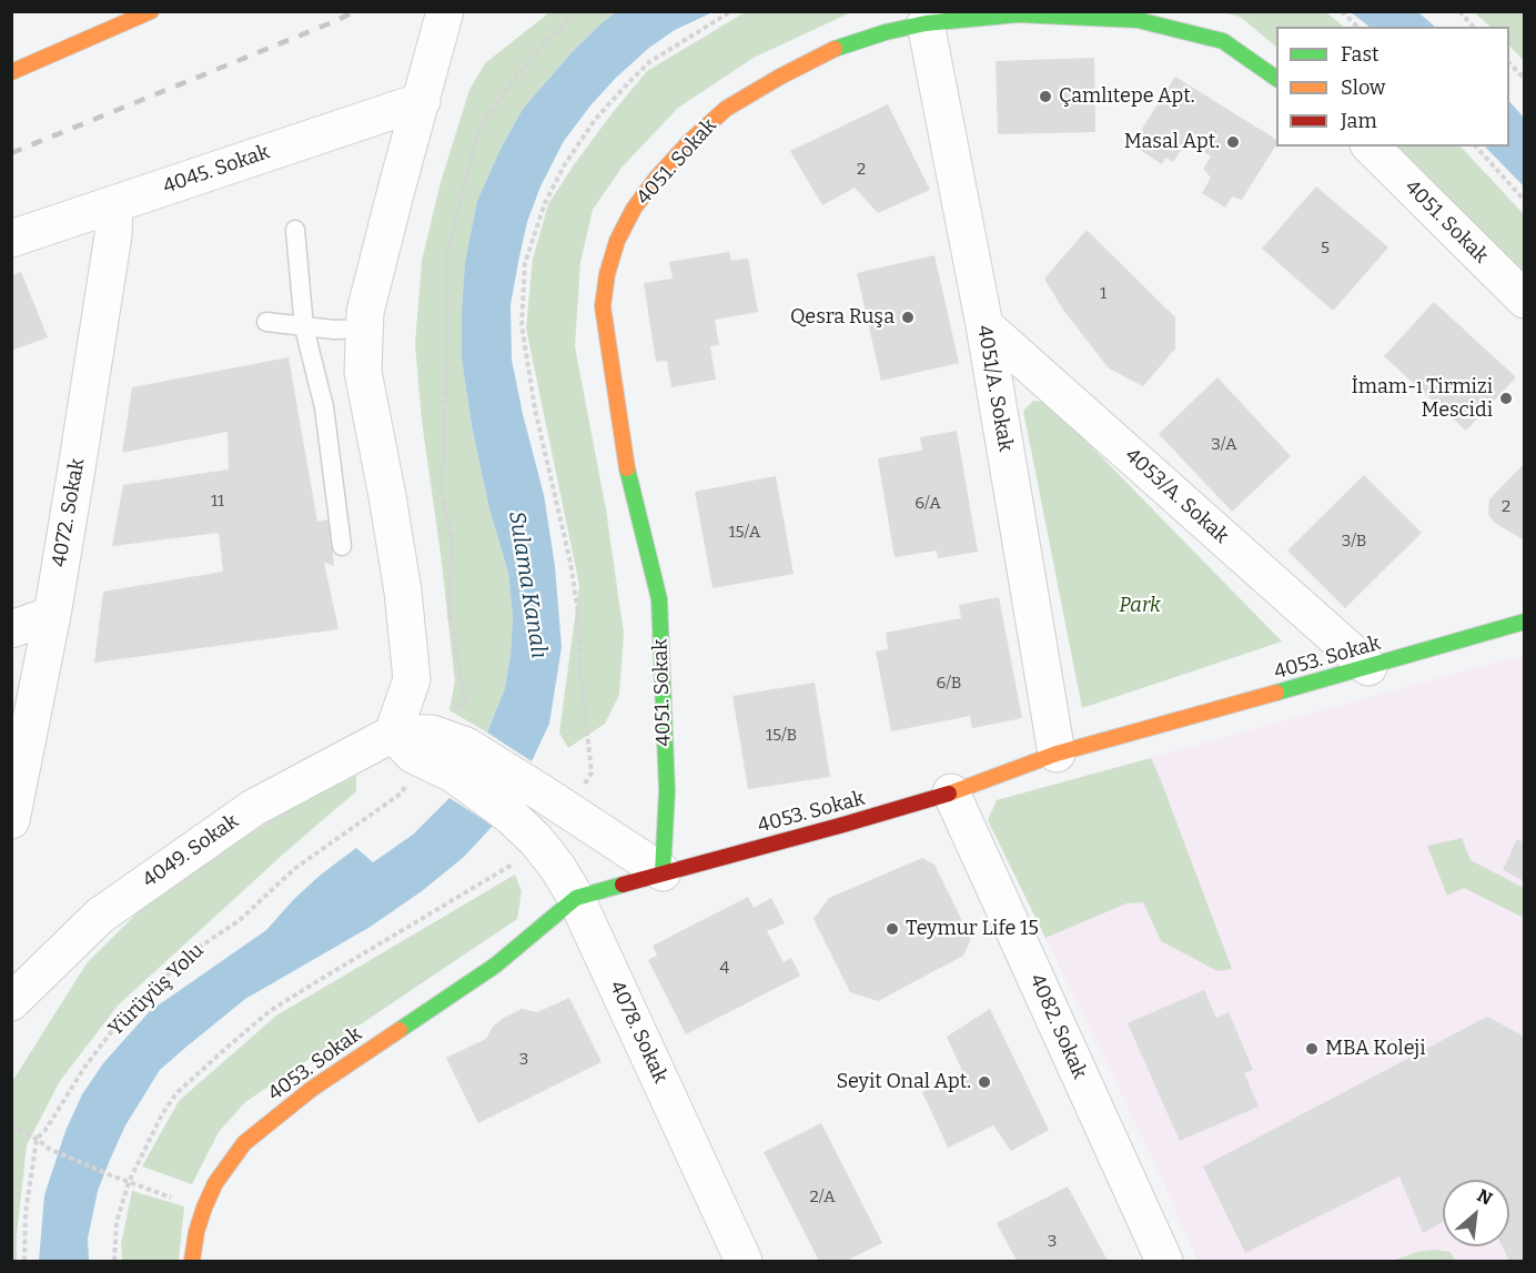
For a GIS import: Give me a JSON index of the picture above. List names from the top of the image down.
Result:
{
  "streets": {
    "street": [
      "4051. Sokak",
      "4045. Sokak",
      "4051/A. Sokak",
      "4053/A. Sokak",
      "4072. Sokak",
      "4053. Sokak",
      "4049. Sokak",
      "4082. Sokak",
      "4078. Sokak"
    ],
    "path": ["Yürüyüş Yolu"]
  },
  "crossings": [
    ["4051. Sokak", "4051/A. Sokak"],
    ["4051. Sokak", "4053. Sokak"],
    ["4045. Sokak", "4072. Sokak"],
    ["4051/A. Sokak", "4053/A. Sokak"],
    ["4051/A. Sokak", "4053. Sokak"],
    ["4053/A. Sokak", "4053. Sokak"],
    ["4053. Sokak", "4082. Sokak"],
    ["4053. Sokak", "4078. Sokak"],
    ["Yürüyüş Yolu", "4078. Sokak"]
  ],
  "water": ["Sulama Kanalı"],
  "parks": ["Park"],
  "places": [
    "Çamlıtepe Apt.",
    "Masal Apt.",
    "Qesra Ruşa",
    "İmam-ı Tirmizi Mescidi",
    "Teymur Life 15",
    "MBA Koleji",
    "Seyit Onal Apt."
  ],
  "house_numbers": [
    "2",
    "5",
    "1",
    "3/A",
    "11",
    "6/A",
    "2",
    "15/A",
    "3/B",
    "6/B",
    "15/B",
    "4",
    "3",
    "2/A",
    "3"
  ],
  "legend": ["Fast", "Slow", "Jam"],
  "north": "top right"
}
